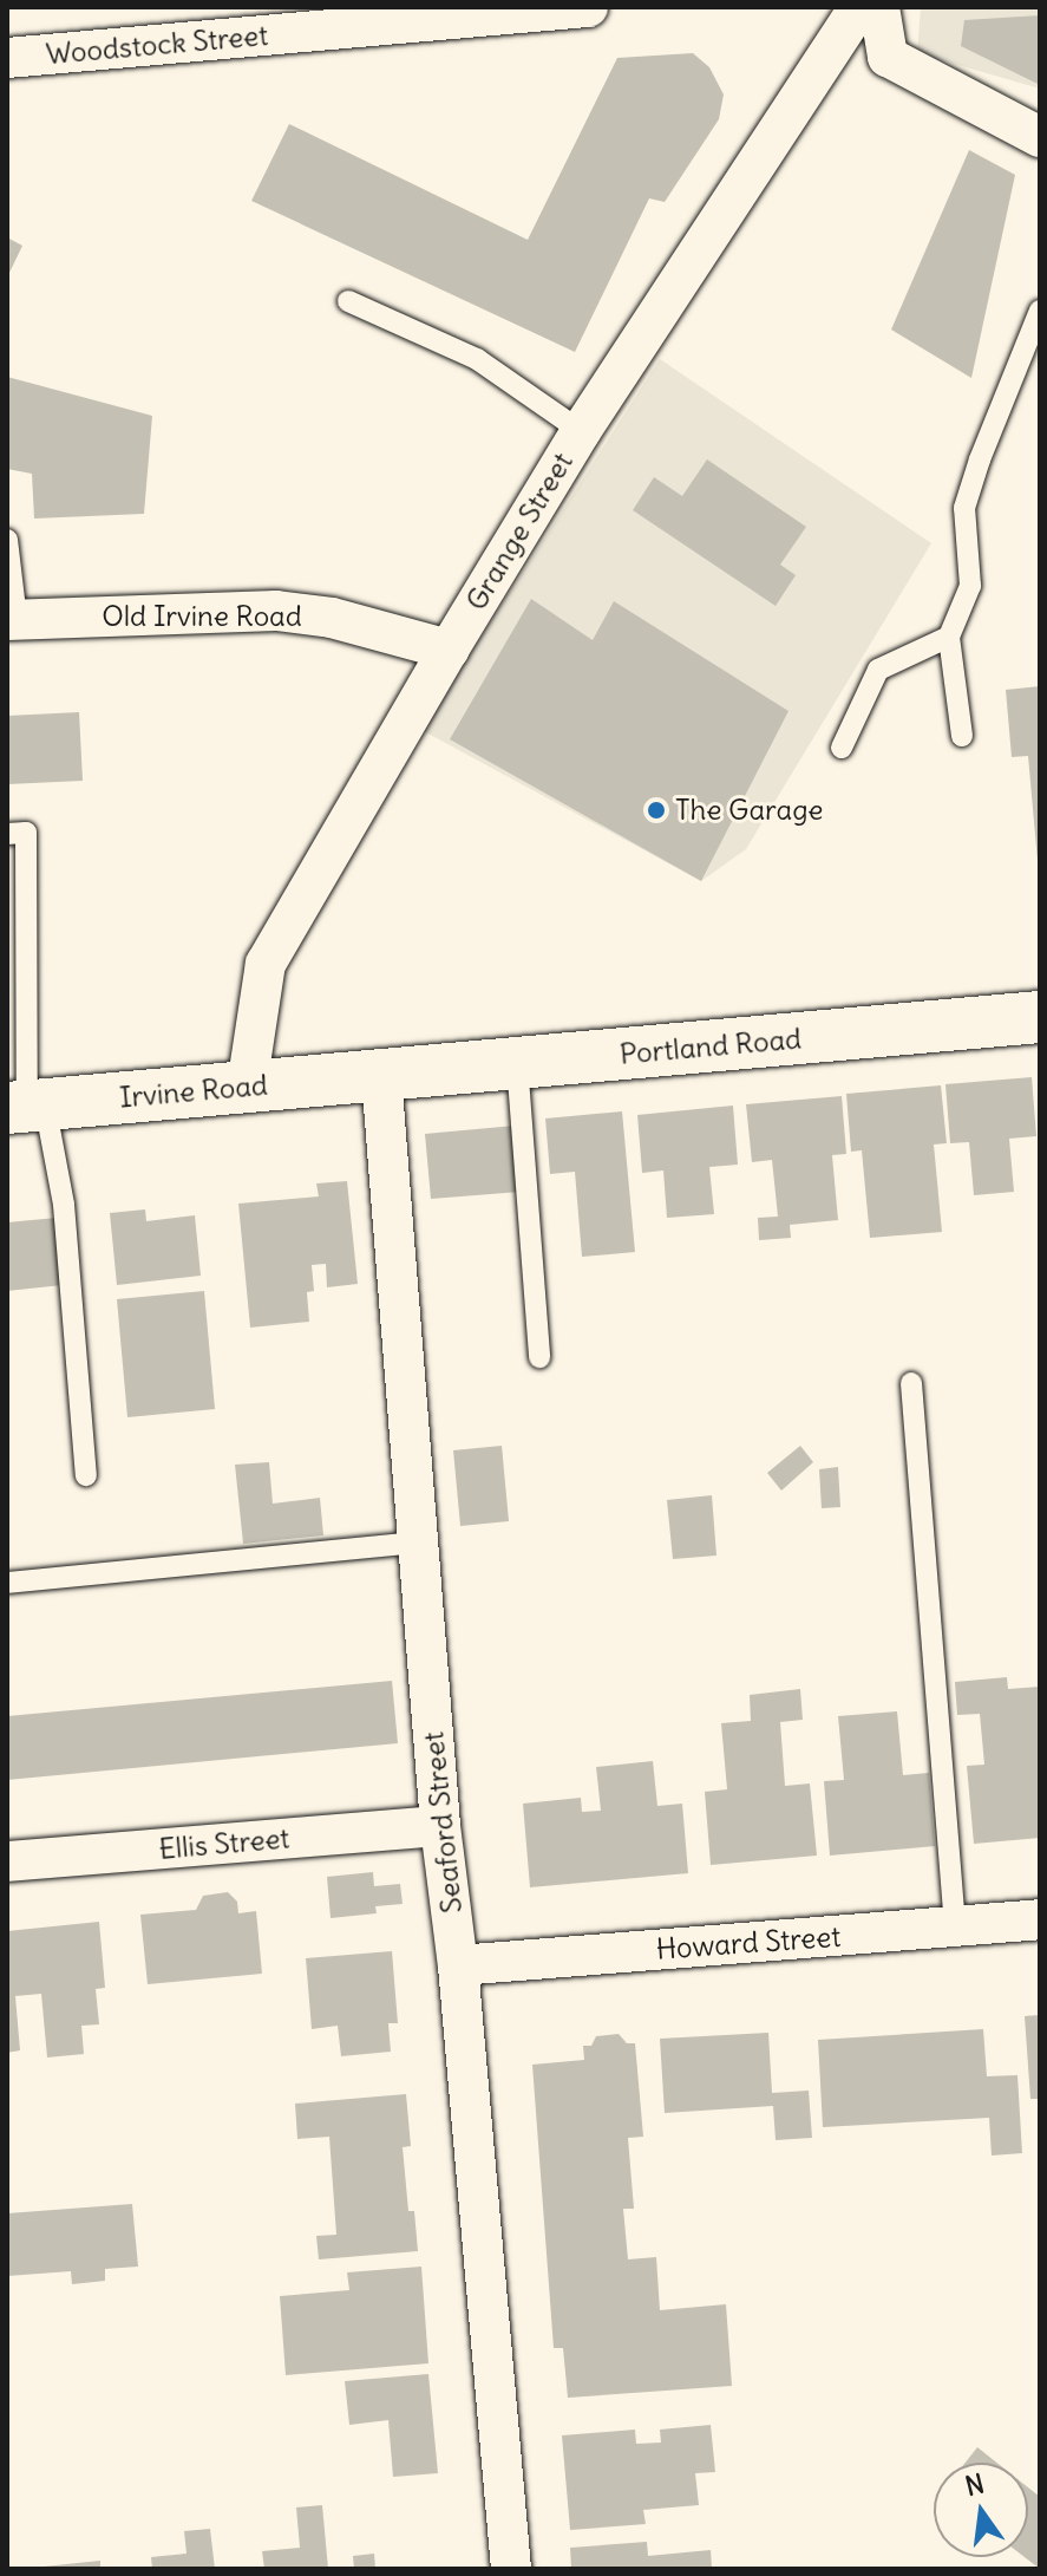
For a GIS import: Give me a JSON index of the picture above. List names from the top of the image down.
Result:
{
  "streets": {
    "main road": ["Portland Road", "Irvine Road"],
    "street": [
      "Woodstock Street",
      "Grange Street",
      "Old Irvine Road",
      "Seaford Street",
      "Ellis Street",
      "Howard Street"
    ]
  },
  "crossings": [
    ["Grange Street", "Old Irvine Road"],
    ["Grange Street", "Irvine Road"],
    ["Portland Road", "Irvine Road"],
    ["Portland Road", "Seaford Street"],
    ["Irvine Road", "Seaford Street"],
    ["Seaford Street", "Ellis Street"],
    ["Seaford Street", "Howard Street"]
  ],
  "places": ["The Garage"],
  "north": "top"
}
